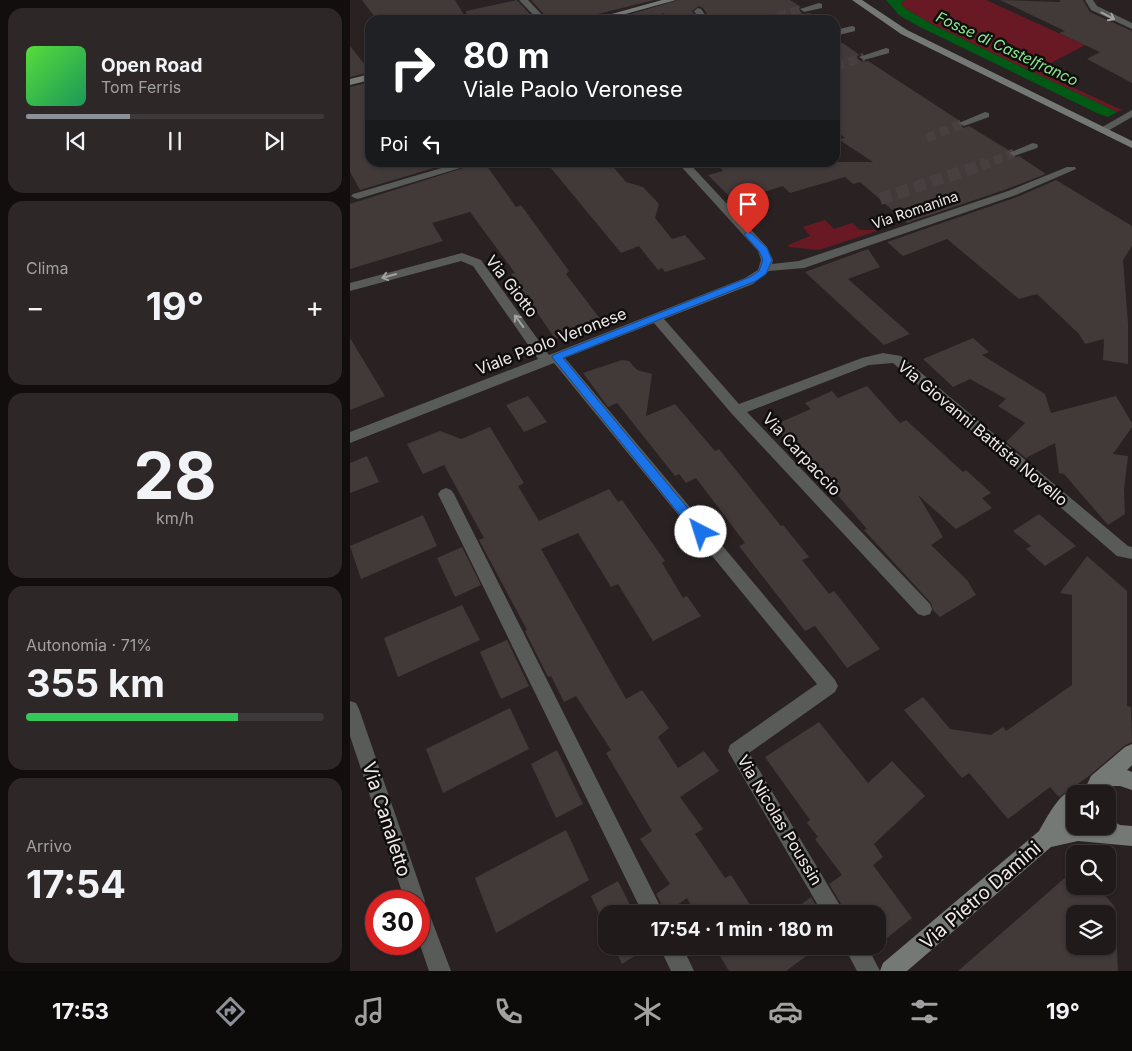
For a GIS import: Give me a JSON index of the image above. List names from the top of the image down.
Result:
{
  "streets": {
    "street": [
      "Via Romanina",
      "Via Giotto",
      "Viale Paolo Veronese",
      "Via Giovanni Battista Novello",
      "Via Carpaccio",
      "Via Canaletto",
      "Via Nicolas Poussin",
      "Via Pietro Damini"
    ]
  },
  "crossings": [
    ["Via Romanina", "Viale Paolo Veronese"],
    ["Via Giotto", "Viale Paolo Veronese"],
    ["Via Giotto", "Via Nicolas Poussin"],
    ["Viale Paolo Veronese", "Via Carpaccio"],
    ["Viale Paolo Veronese", "Via Nicolas Poussin"],
    ["Via Giovanni Battista Novello", "Via Carpaccio"]
  ],
  "one_way": ["Via Giotto"],
  "water": ["Fosse di Castelfranco"],
  "page": {
    "turn": ["80 m", "Viale Paolo Veronese"],
    "song": ["Open Road", "Tom Ferris"],
    "then": "Poi",
    "tile": [
      "Clima",
      ["28", "km/h"],
      ["Autonomia · 71%", "355 km"],
      ["Arrivo", "17:54"]
    ],
    "heat": ["−", "19°", "+"],
    "limit": "30",
    "trip": "17:54 · 1 min · 180 m",
    "tabs": ["17:53", "19°"]
  }
}
